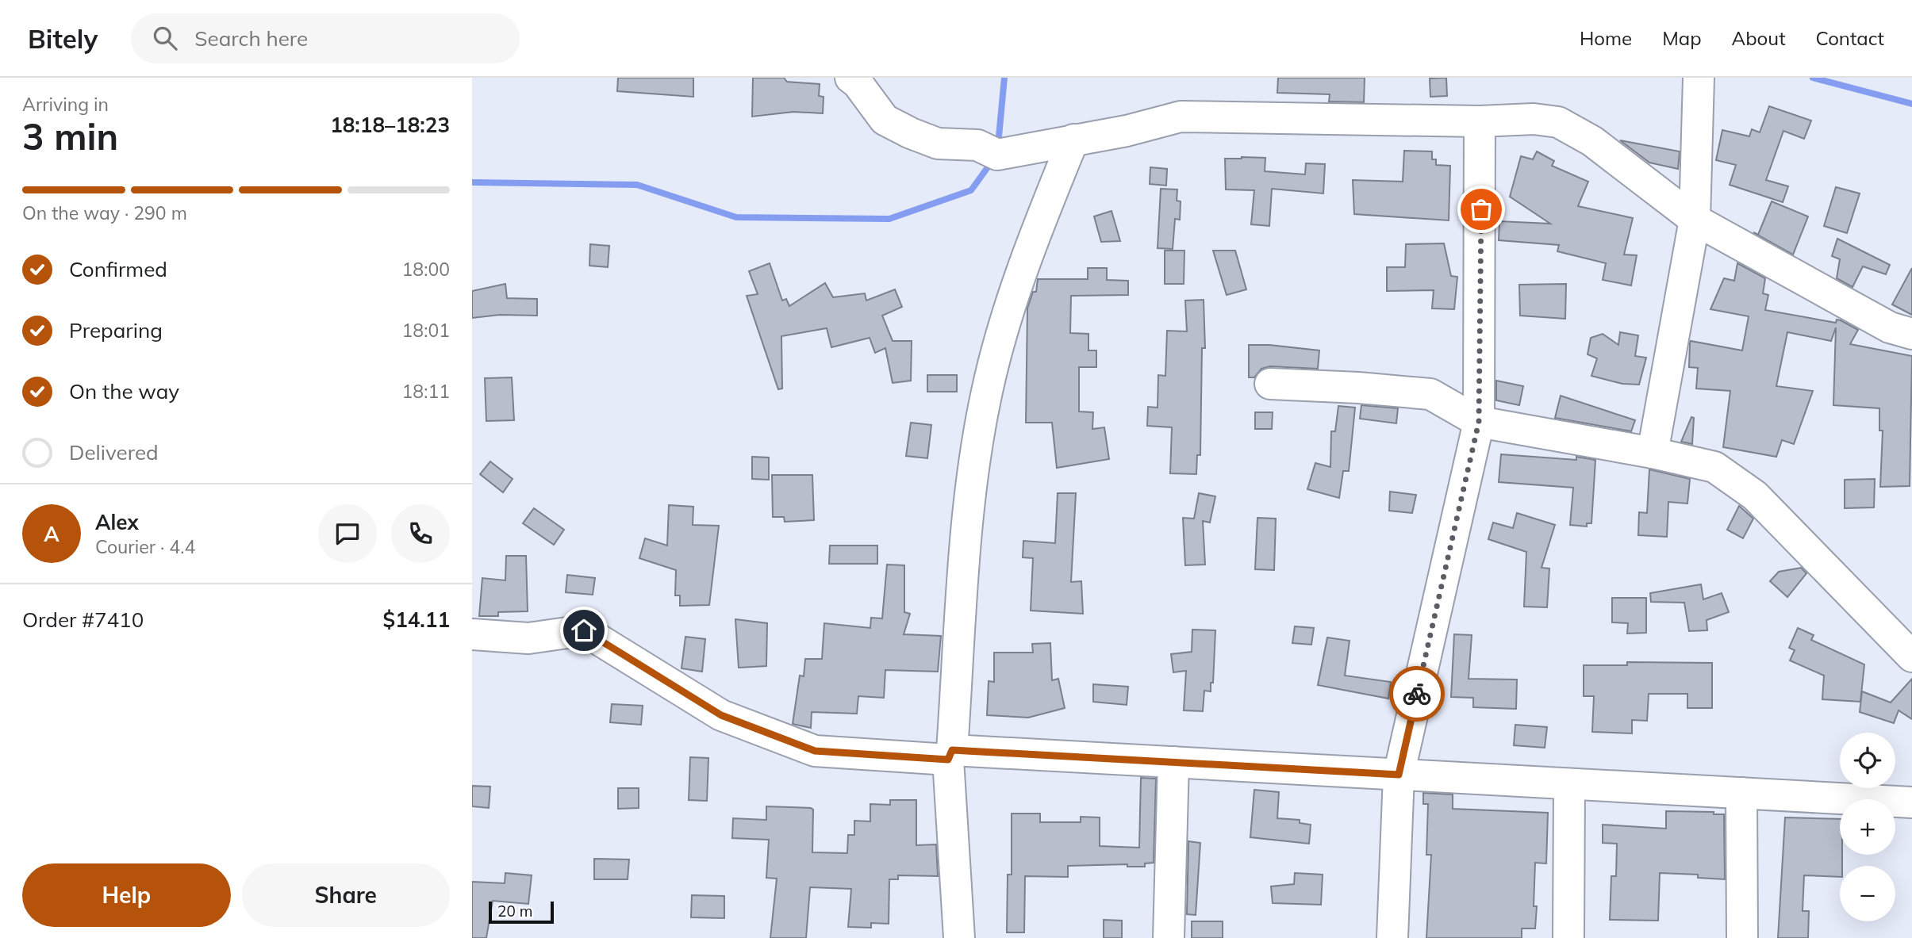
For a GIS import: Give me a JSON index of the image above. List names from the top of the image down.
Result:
{
  "scale_bar": "20 m",
  "page": {
    "header": "Bitely",
    "search": "Search here",
    "nav": [
      "Home",
      "Map",
      "About",
      "Contact"
    ],
    "heading": ["3 min", "Arriving in", "18:18–18:23"],
    "panel": [
      "Alex",
      "Courier · 4.4",
      "Order #7410",
      "$14.11"
    ],
    "bar": "On the way · 290 m",
    "list": [
      ["Confirmed", "18:00"],
      ["Preparing", "18:01"],
      ["On the way", "18:11"],
      "Delivered"
    ],
    "round": "A",
    "map_buttons": ["+", "−"],
    "buttons": ["Help", "Share"],
    "scale": "20 m"
  }
}
